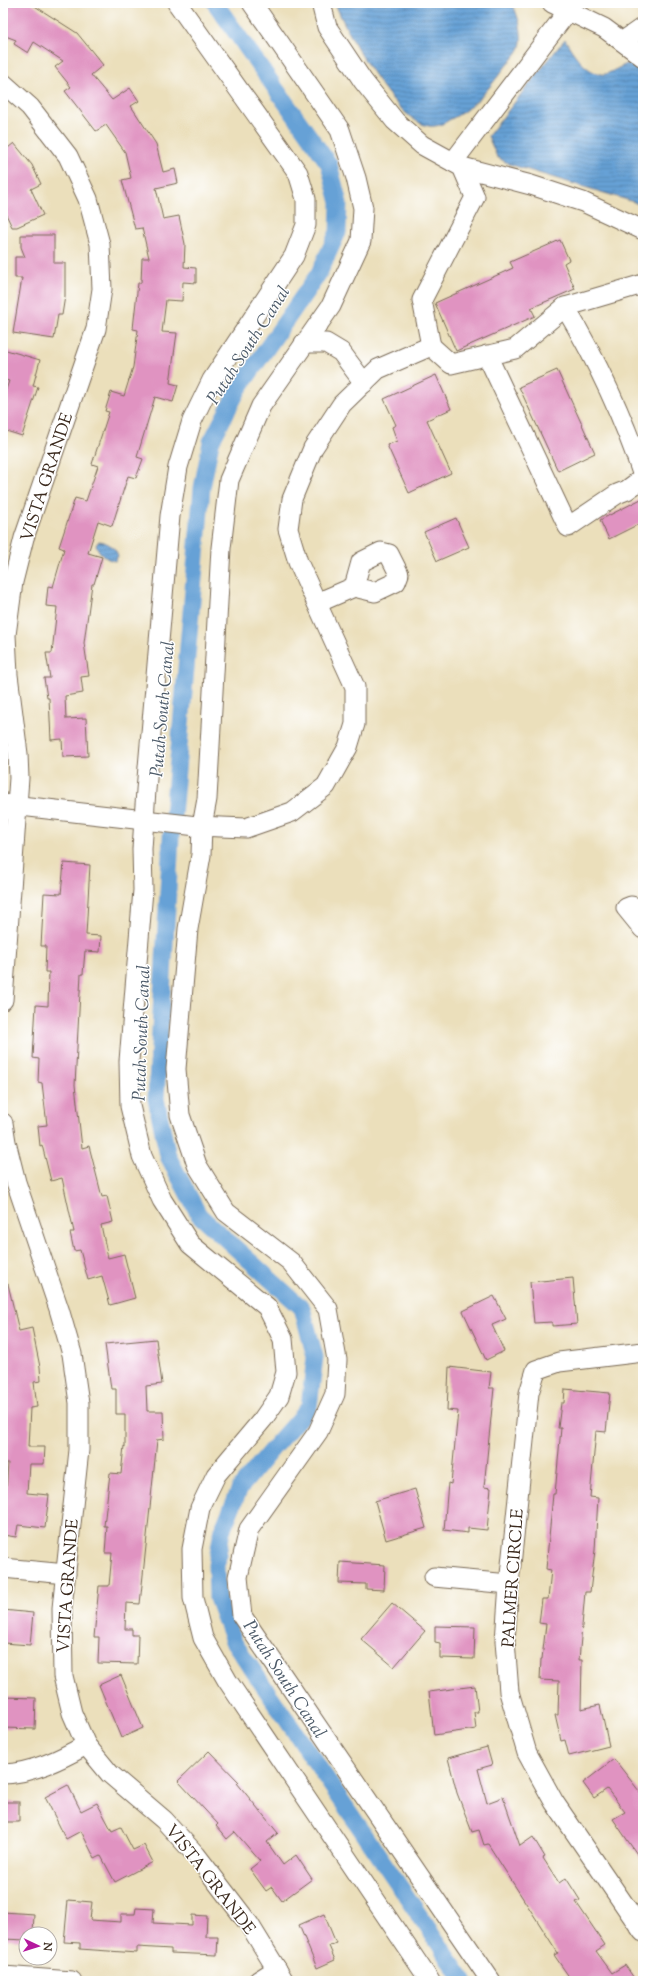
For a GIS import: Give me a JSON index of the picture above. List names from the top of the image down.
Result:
{
  "streets": {
    "street": ["VISTA GRANDE", "PALMER CIRCLE"]
  },
  "water": ["Putah South Canal"],
  "north": "right"
}
